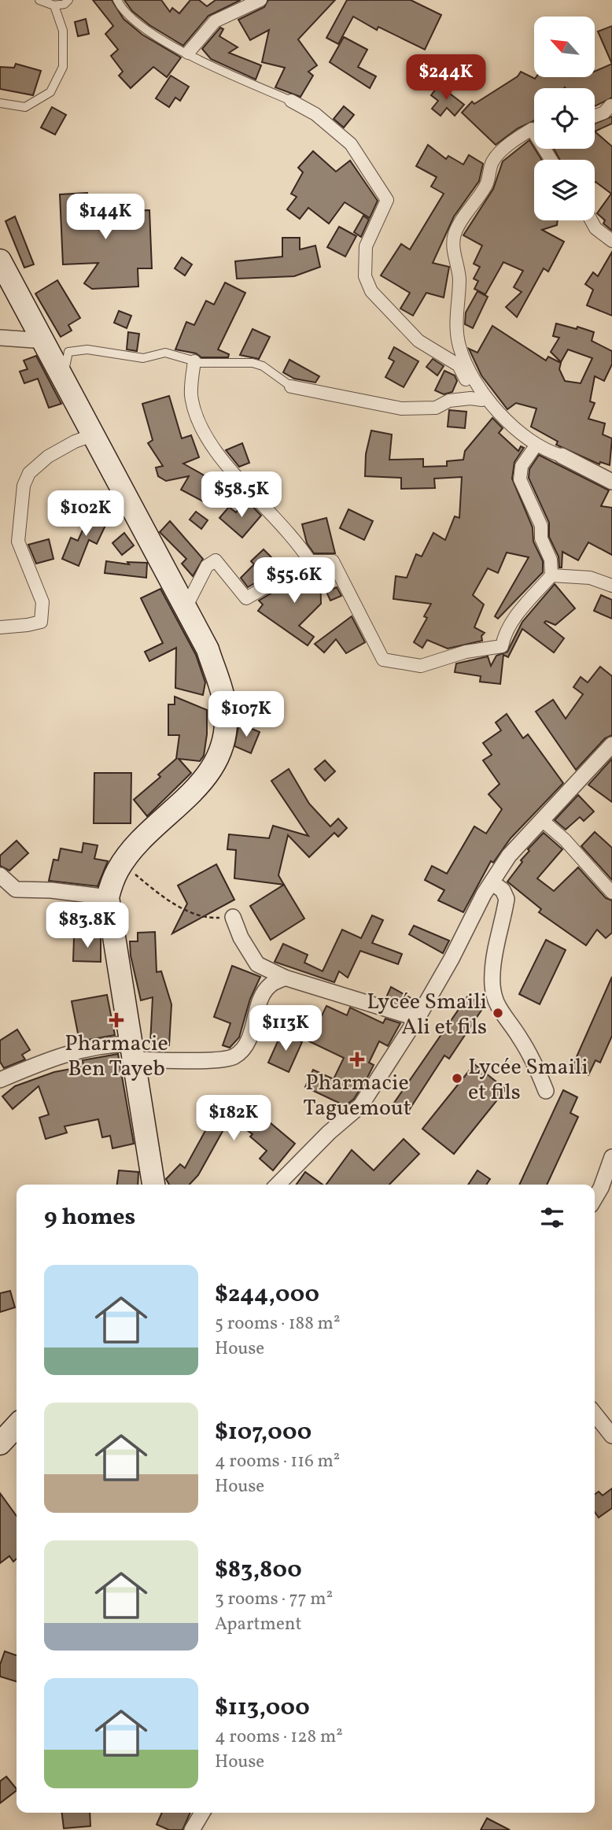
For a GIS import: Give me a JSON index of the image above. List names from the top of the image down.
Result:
{
  "places": {
    "other": ["Lycée Smaili Ali et fils", "Lycée Smaili et fils"],
    "health": ["Pharmacie Ben Tayeb", "Pharmacie Taguemout"]
  },
  "north": "top left",
  "page": {
    "price": [
      "$244K",
      "$144K",
      "$58.5K",
      "$102K",
      "$55.6K",
      "$107K",
      "$83.8K",
      "$113K",
      "$182K"
    ],
    "heading": "9 homes",
    "list": [
      {
        "name": "$244,000",
        "note": "5 rooms · 188 m² · House"
      },
      {
        "name": "$107,000",
        "note": "4 rooms · 116 m² · House"
      },
      {
        "name": "$83,800",
        "note": "3 rooms · 77 m² · Apartment"
      },
      {
        "name": "$113,000",
        "note": "4 rooms · 128 m² · House"
      }
    ]
  }
}
